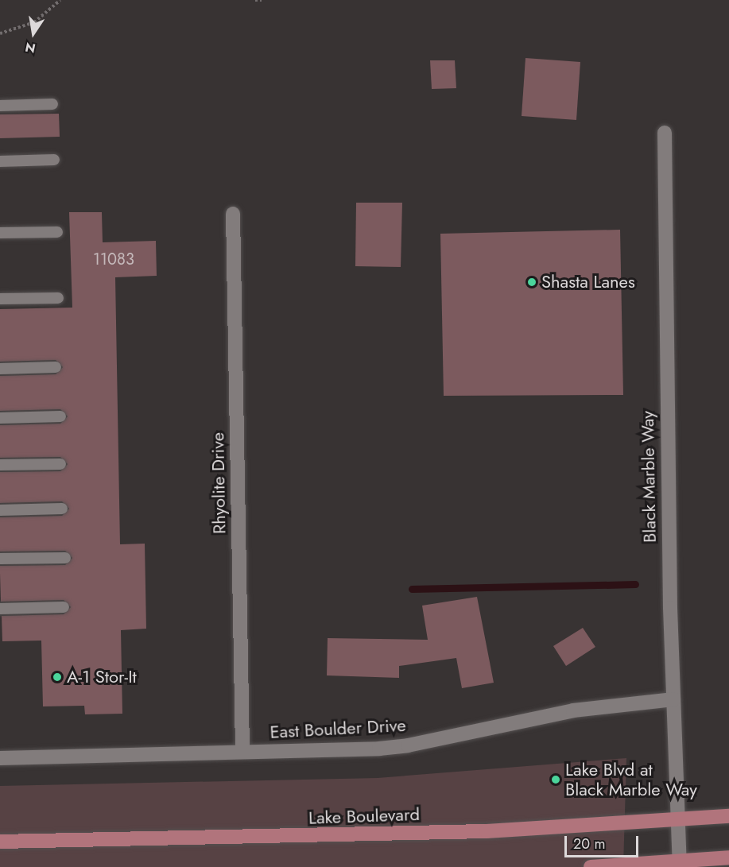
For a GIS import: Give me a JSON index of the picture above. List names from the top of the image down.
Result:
{
  "streets": {
    "main road": ["Lake Boulevard"],
    "street": ["Black Marble Way", "Rhyolite Drive", "East Boulder Drive"]
  },
  "crossings": [
    ["Black Marble Way", "East Boulder Drive"],
    ["Black Marble Way", "Lake Boulevard"],
    ["Rhyolite Drive", "East Boulder Drive"]
  ],
  "places": ["Shasta Lanes", "A-1 Stor-It", "Lake Blvd at Black Marble Way"],
  "house_numbers": ["11083"],
  "scale_bar": "20 m",
  "north": "bottom"
}
